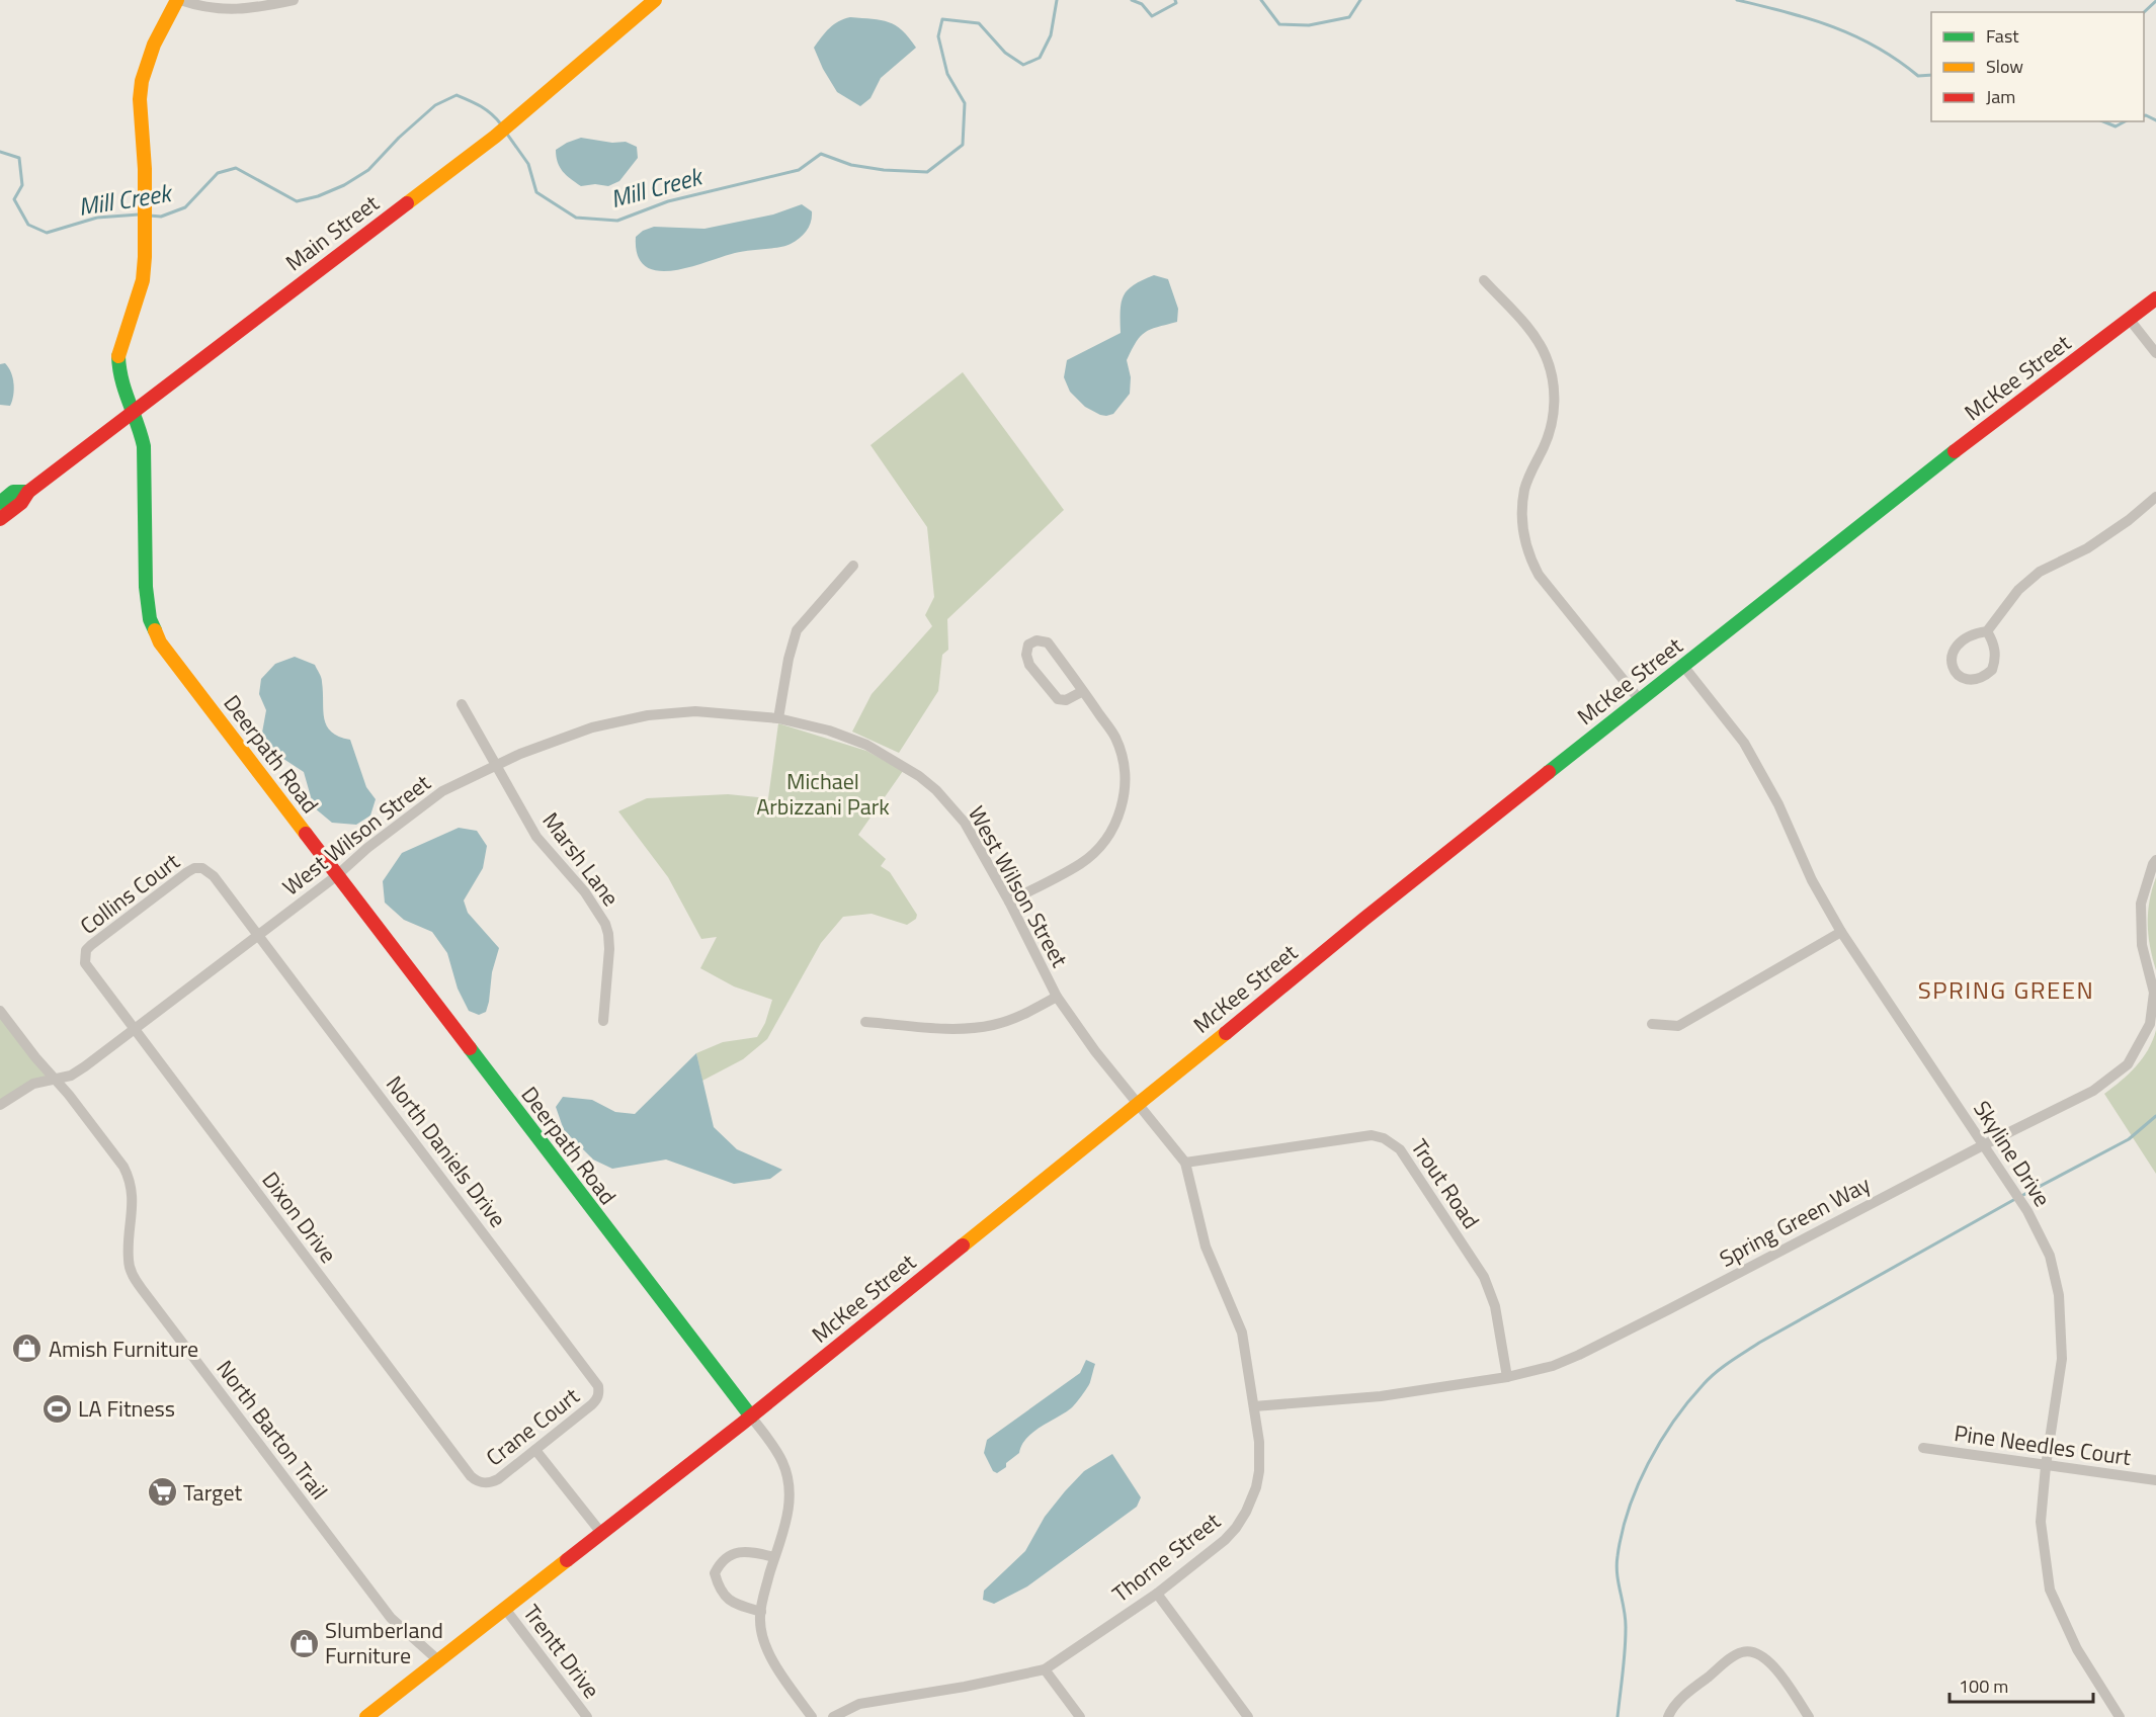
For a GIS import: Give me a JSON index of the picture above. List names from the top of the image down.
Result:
{
  "streets": {
    "street": [
      "Main Street",
      "McKee Street",
      "Deerpath Road",
      "West Wilson Street",
      "Marsh Lane",
      "Collins Court",
      "North Daniels Drive",
      "Skyline Drive",
      "Trout Road",
      "Dixon Drive",
      "Spring Green Way",
      "Crane Court",
      "North Barton Trail",
      "Pine Needles Court",
      "Thorne Street",
      "Trentt Drive"
    ]
  },
  "crossings": [
    ["Main Street", "Deerpath Road"],
    ["McKee Street", "Deerpath Road"],
    ["McKee Street", "West Wilson Street"],
    ["McKee Street", "Skyline Drive"],
    ["McKee Street", "North Barton Trail"],
    ["McKee Street", "Thorne Street"],
    ["McKee Street", "Trentt Drive"],
    ["Deerpath Road", "West Wilson Street"],
    ["West Wilson Street", "Marsh Lane"],
    ["West Wilson Street", "North Daniels Drive"],
    ["West Wilson Street", "Dixon Drive"],
    ["West Wilson Street", "North Barton Trail"],
    ["West Wilson Street", "Thorne Street"],
    ["Collins Court", "North Daniels Drive"],
    ["Collins Court", "Dixon Drive"],
    ["North Daniels Drive", "Crane Court"],
    ["Skyline Drive", "Spring Green Way"],
    ["Skyline Drive", "Pine Needles Court"],
    ["Trout Road", "Spring Green Way"],
    ["Trout Road", "Thorne Street"],
    ["Dixon Drive", "Crane Court"],
    ["Spring Green Way", "Thorne Street"]
  ],
  "districts": ["SPRING GREEN"],
  "water": ["Mill Creek"],
  "parks": ["Michael Arbizzani Park"],
  "places": {
    "shop": ["Amish Furniture", "Slumberland Furniture"],
    "sports": ["LA Fitness"],
    "supermarket": ["Target"]
  },
  "legend": ["Fast", "Slow", "Jam"],
  "scale_bar": "100 m"
}
